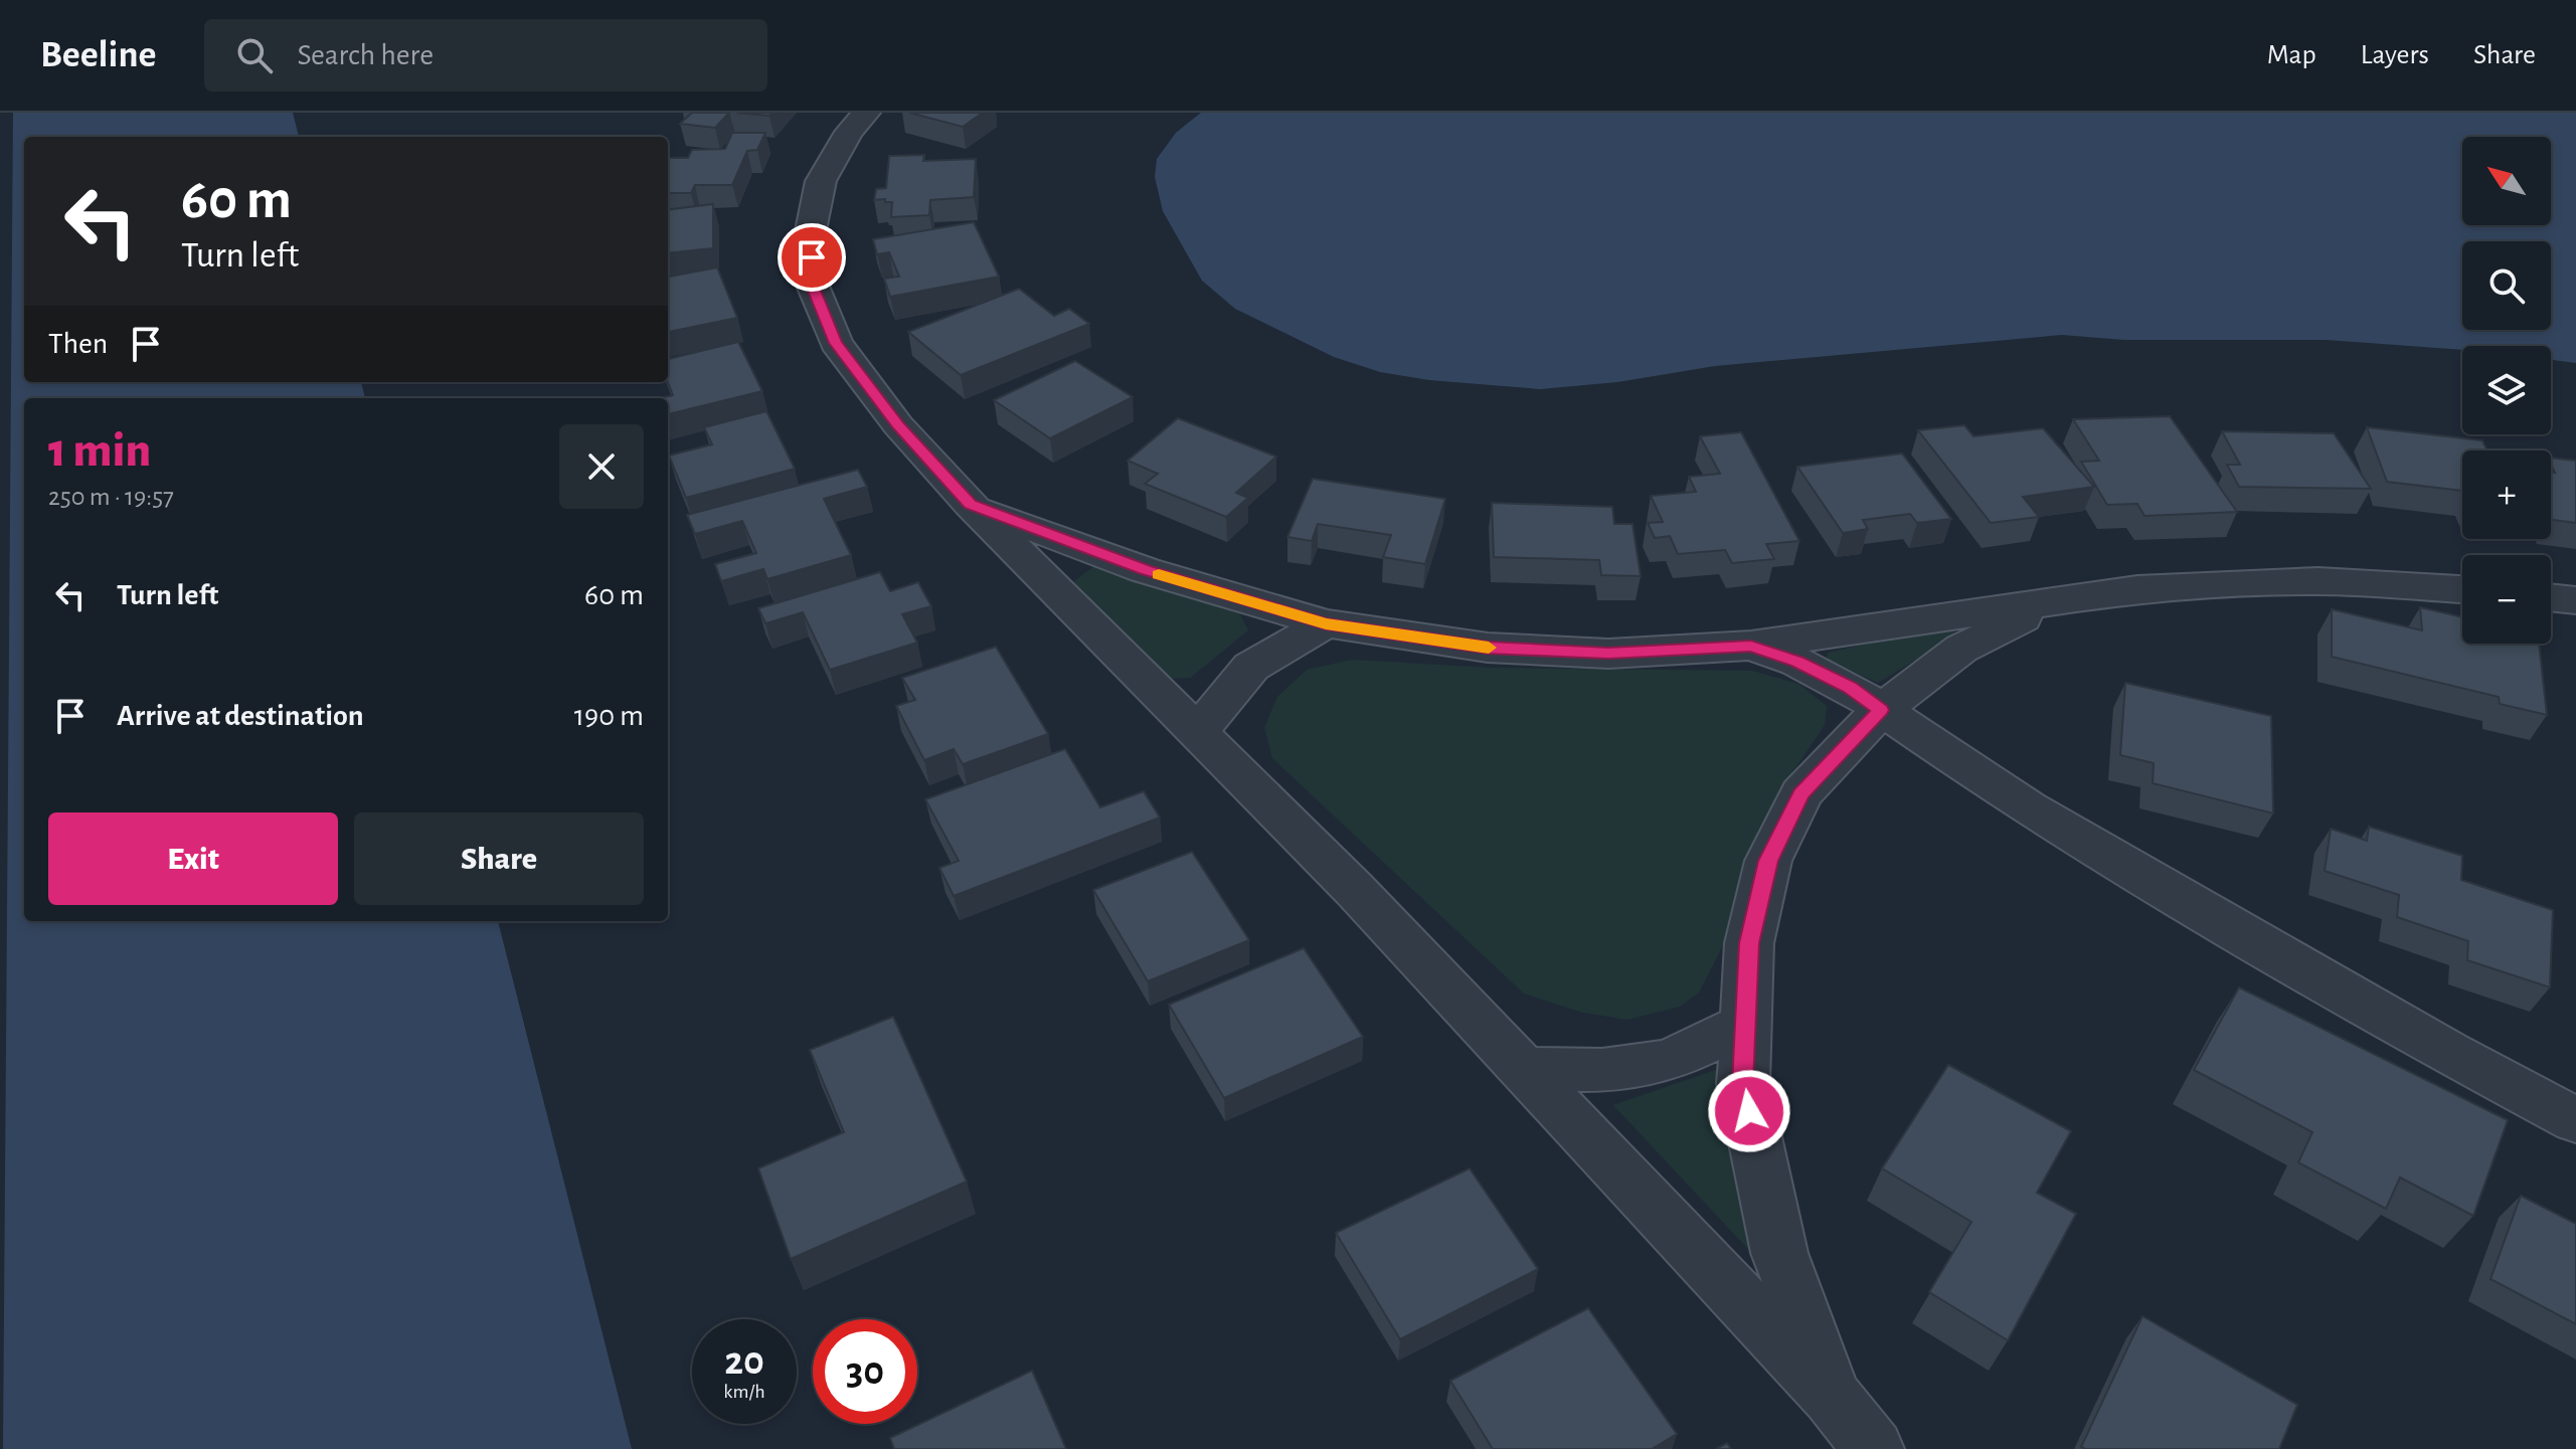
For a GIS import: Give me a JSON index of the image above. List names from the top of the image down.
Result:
{
  "north": "top left",
  "page": {
    "header": "Beeline",
    "search": "Search here",
    "nav": ["Map", "Layers", "Share"],
    "map_buttons": ["+", "−"],
    "turn": ["60 m", "Turn left"],
    "then": "Then",
    "heading": ["1 min", "250 m · 19:57"],
    "list": [
      {
        "name": "Turn left",
        "value": "60 m"
      },
      {
        "name": "Arrive at destination",
        "value": "190 m"
      }
    ],
    "buttons": ["Exit", "Share"],
    "speed": "20 km/h",
    "limit": "30"
  }
}
